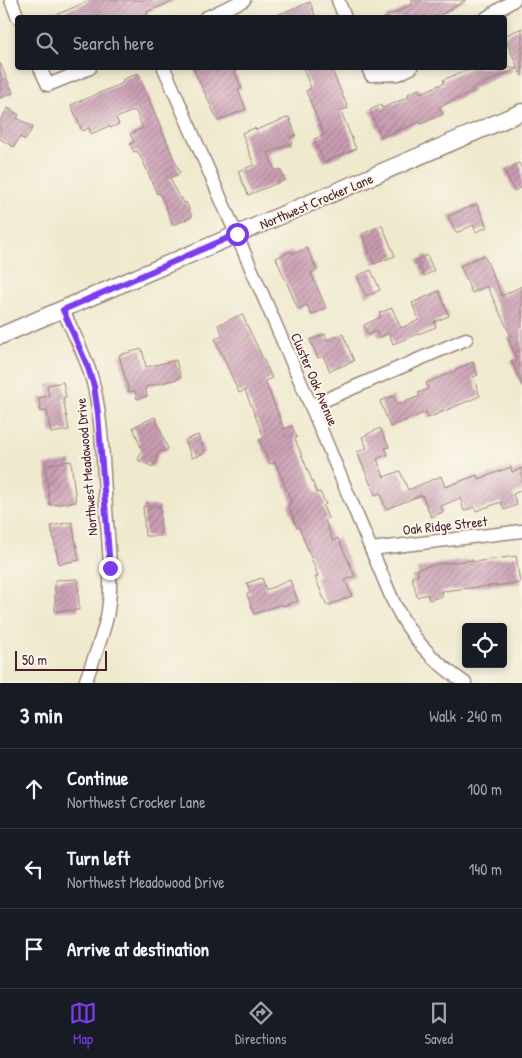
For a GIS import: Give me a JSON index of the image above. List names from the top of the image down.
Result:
{
  "streets": {
    "street": [
      "Northwest Crocker Lane",
      "Cluster Oak Avenue",
      "Northwest Meadowood Drive",
      "Oak Ridge Street"
    ]
  },
  "crossings": [
    ["Northwest Crocker Lane", "Cluster Oak Avenue"],
    ["Northwest Crocker Lane", "Northwest Meadowood Drive"],
    ["Cluster Oak Avenue", "Oak Ridge Street"]
  ],
  "scale_bar": "50 m",
  "page": {
    "search": "Search here",
    "scale": "50 m",
    "heading": ["3 min", "Walk · 240 m"],
    "list": [
      ["Continue", "Northwest Crocker Lane", "100 m"],
      ["Turn left", "Northwest Meadowood Drive", "140 m"],
      "Arrive at destination"
    ],
    "nav": ["Map", "Directions", "Saved"]
  }
}
